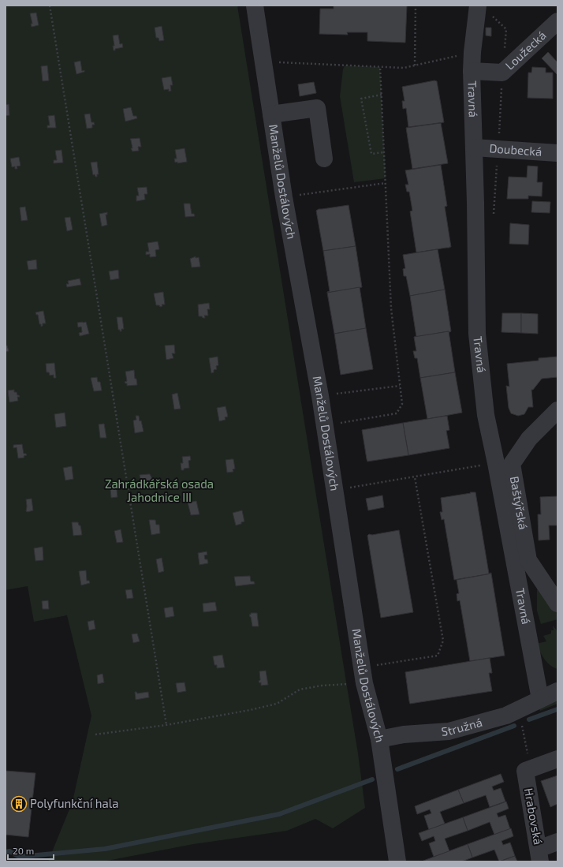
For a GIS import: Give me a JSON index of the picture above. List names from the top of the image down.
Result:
{
  "streets": {
    "street": [
      "Loužecká",
      "Travná",
      "Doubecká",
      "Manželů Dostálových",
      "Baštýřská",
      "Stružná",
      "Hrabovská"
    ]
  },
  "crossings": [
    ["Loužecká", "Travná"],
    ["Travná", "Doubecká"],
    ["Travná", "Stružná"],
    ["Manželů Dostálových", "Stružná"]
  ],
  "parks": ["Zahrádkářská osada Jahodnice III"],
  "places": {
    "building": ["Polyfunkční hala"]
  },
  "scale_bar": "20 m"
}
